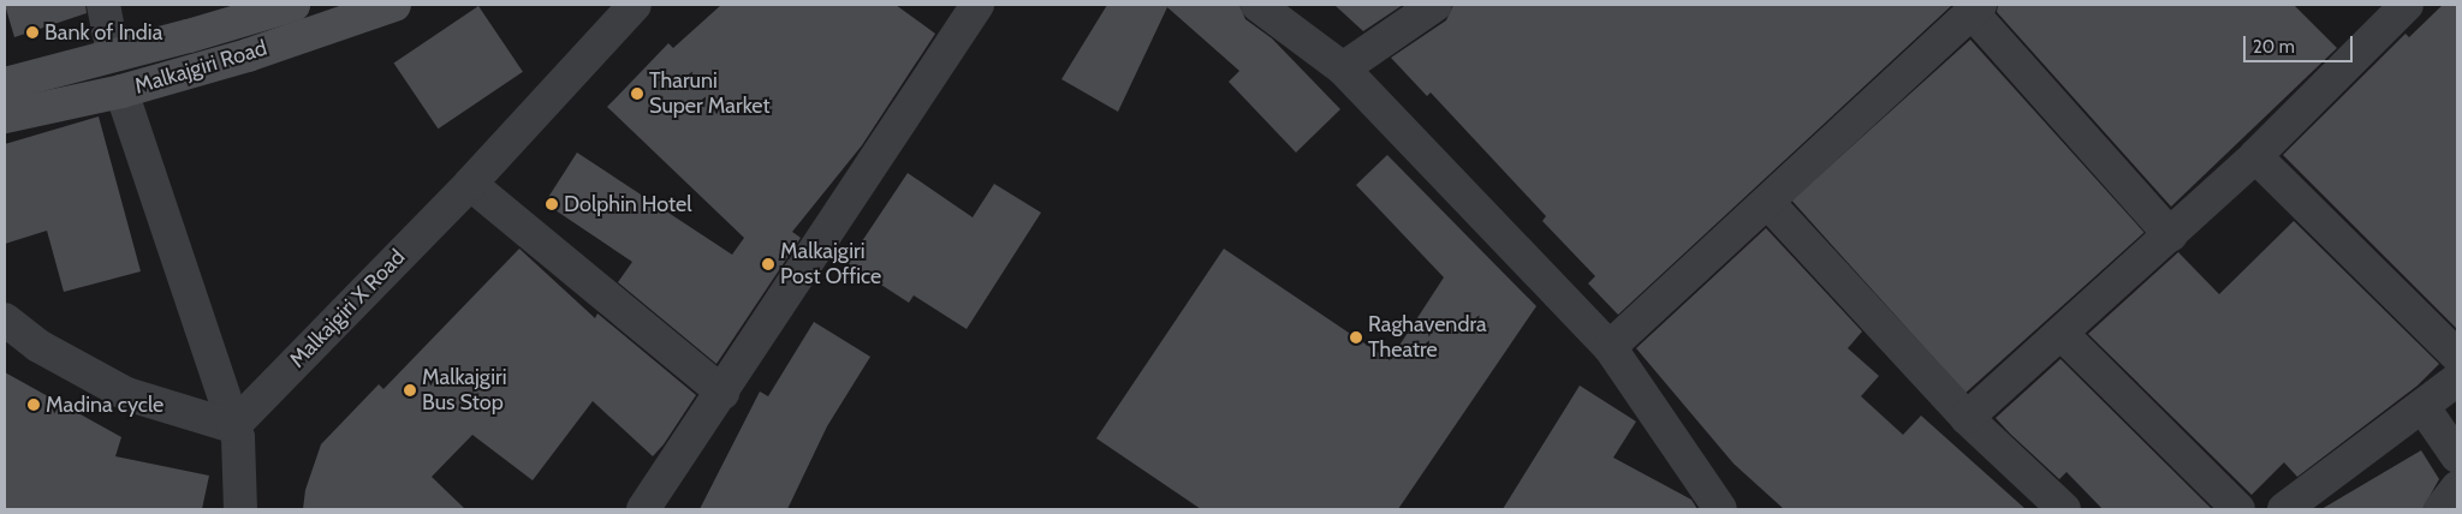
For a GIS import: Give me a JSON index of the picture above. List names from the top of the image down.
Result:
{
  "streets": {
    "main road": ["Malkajgiri Road"],
    "street": ["Malkajgiri X Road"]
  },
  "places": [
    "Bank of India",
    "Tharuni Super Market",
    "Dolphin Hotel",
    "Malkajgiri Post Office",
    "Raghavendra Theatre",
    "Malkajgiri Bus Stop",
    "Madina cycle"
  ],
  "scale_bar": "20 m"
}
